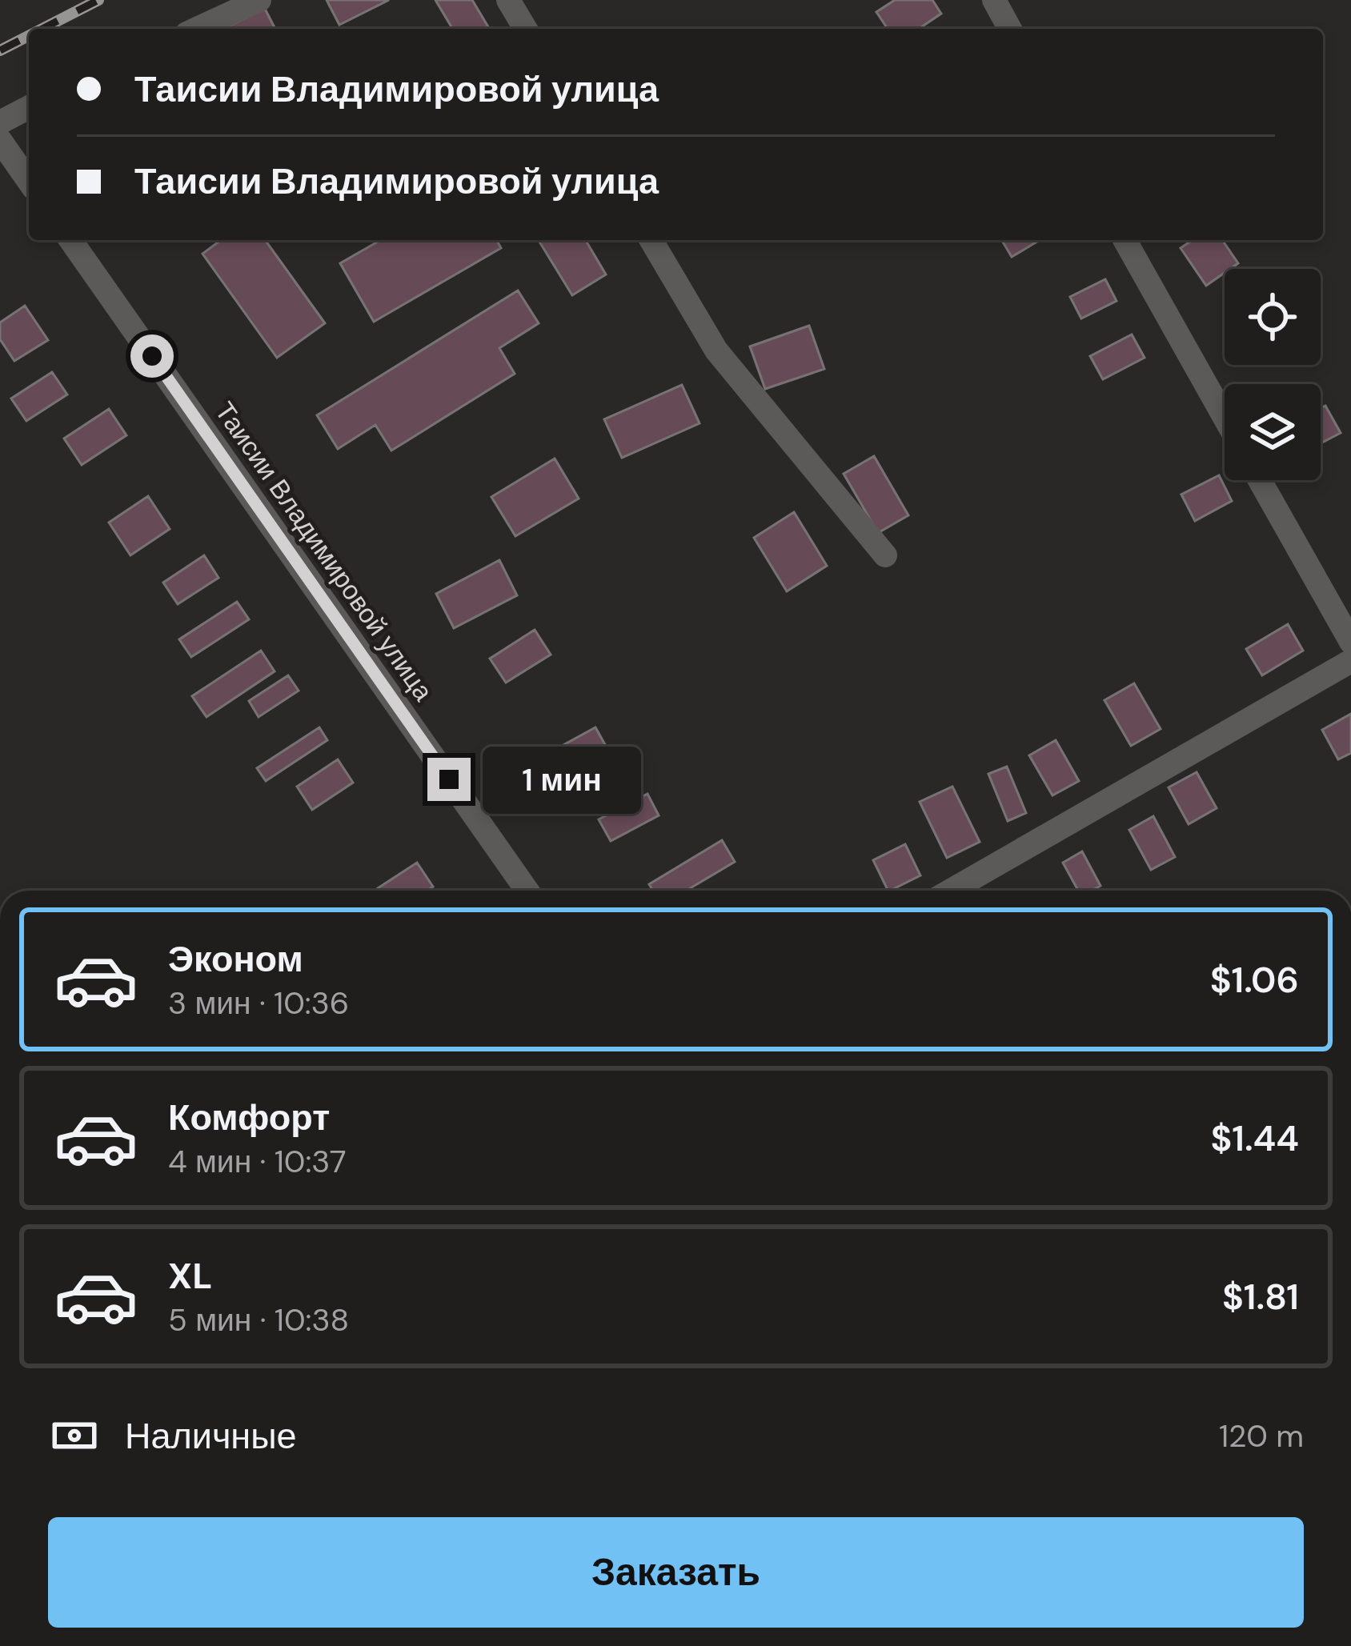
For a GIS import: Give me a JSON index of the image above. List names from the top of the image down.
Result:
{
  "streets": {
    "street": ["Таисии Владимировой улица"]
  },
  "page": {
    "banner": ["Таисии Владимировой улица", "Таисии Владимировой улица"],
    "bubble": "1 мин",
    "list": [
      {
        "name": "Эконом",
        "note": "3 мин · 10:36",
        "value": "$1.06"
      },
      {
        "name": "Комфорт",
        "note": "4 мин · 10:37",
        "value": "$1.44"
      },
      {
        "name": "XL",
        "note": "5 мин · 10:38",
        "value": "$1.81"
      }
    ],
    "pay": ["Наличные", "120 m"],
    "buttons": "Заказать"
  }
}
